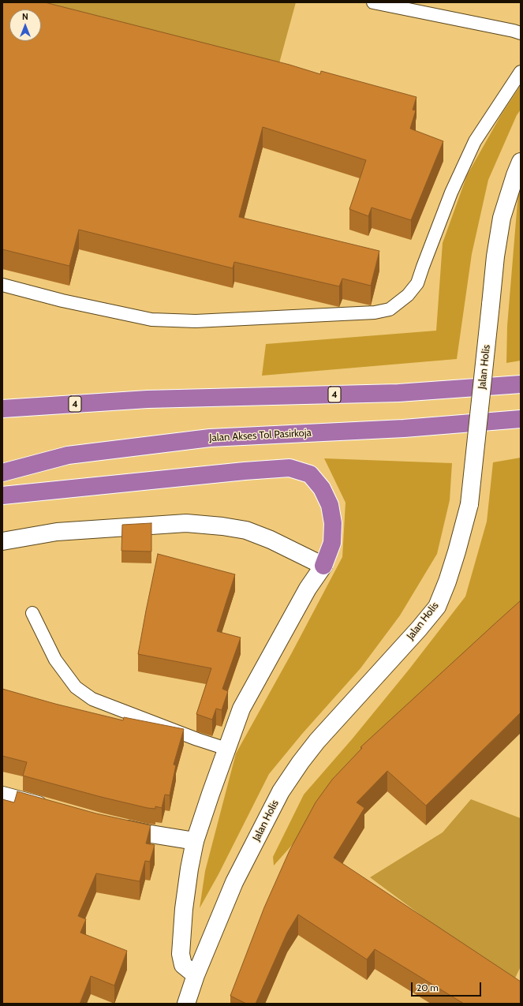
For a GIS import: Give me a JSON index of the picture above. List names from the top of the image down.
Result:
{
  "streets": {
    "highway": ["4", "Jalan Akses Tol Pasirkoja"],
    "street": ["Jalan Holis"]
  },
  "scale_bar": "20 m",
  "north": "top"
}
